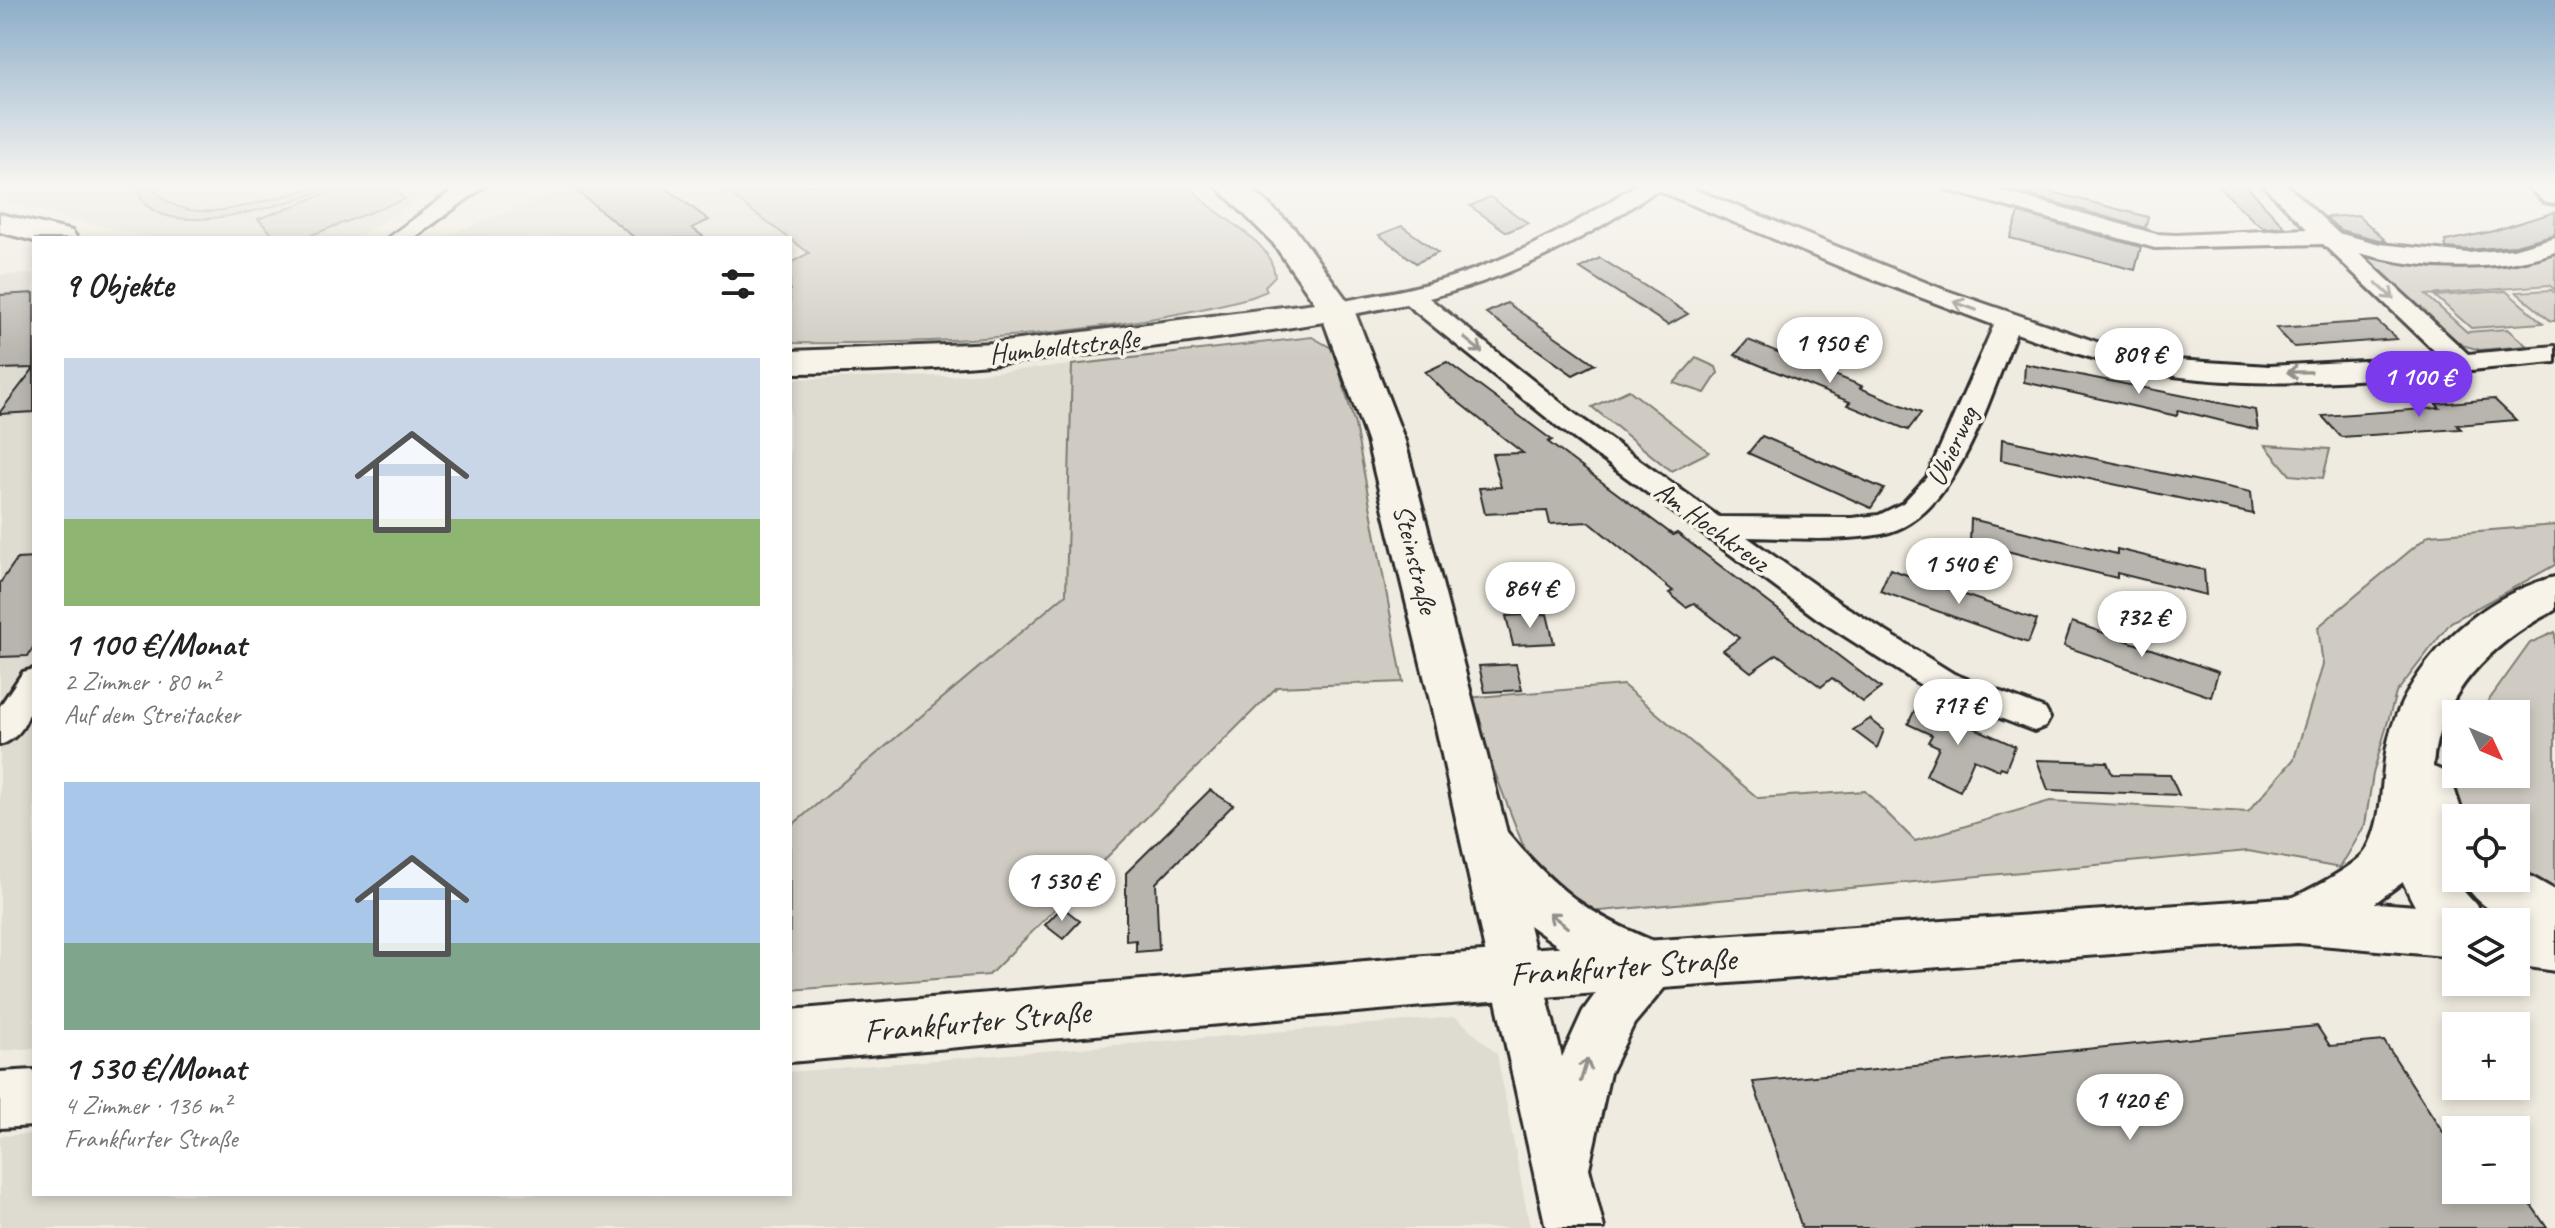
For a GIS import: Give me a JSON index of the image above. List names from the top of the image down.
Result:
{
  "streets": {
    "main road": ["Humboldtstraße", "Steinstraße", "Frankfurter Straße"],
    "street": ["Ubierweg", "Am Hochkreuz"]
  },
  "crossings": [
    ["Humboldtstraße", "Steinstraße"],
    ["Ubierweg", "Am Hochkreuz"],
    ["Steinstraße", "Frankfurter Straße"]
  ],
  "one_way": ["Am Hochkreuz"],
  "north": "bottom right",
  "page": {
    "heading": "9 Objekte",
    "price": [
      "1 950 €",
      "809 €",
      "1 100 €",
      "1 540 €",
      "864 €",
      "732 €",
      "717 €",
      "1 530 €",
      "1 420 €"
    ],
    "list": [
      {
        "name": "1 100 €/Monat",
        "note": "2 Zimmer · 80 m² · Auf dem Streitacker"
      },
      {
        "name": "1 530 €/Monat",
        "note": "4 Zimmer · 136 m² · Frankfurter Straße"
      }
    ],
    "map_buttons": ["+", "−"]
  }
}
